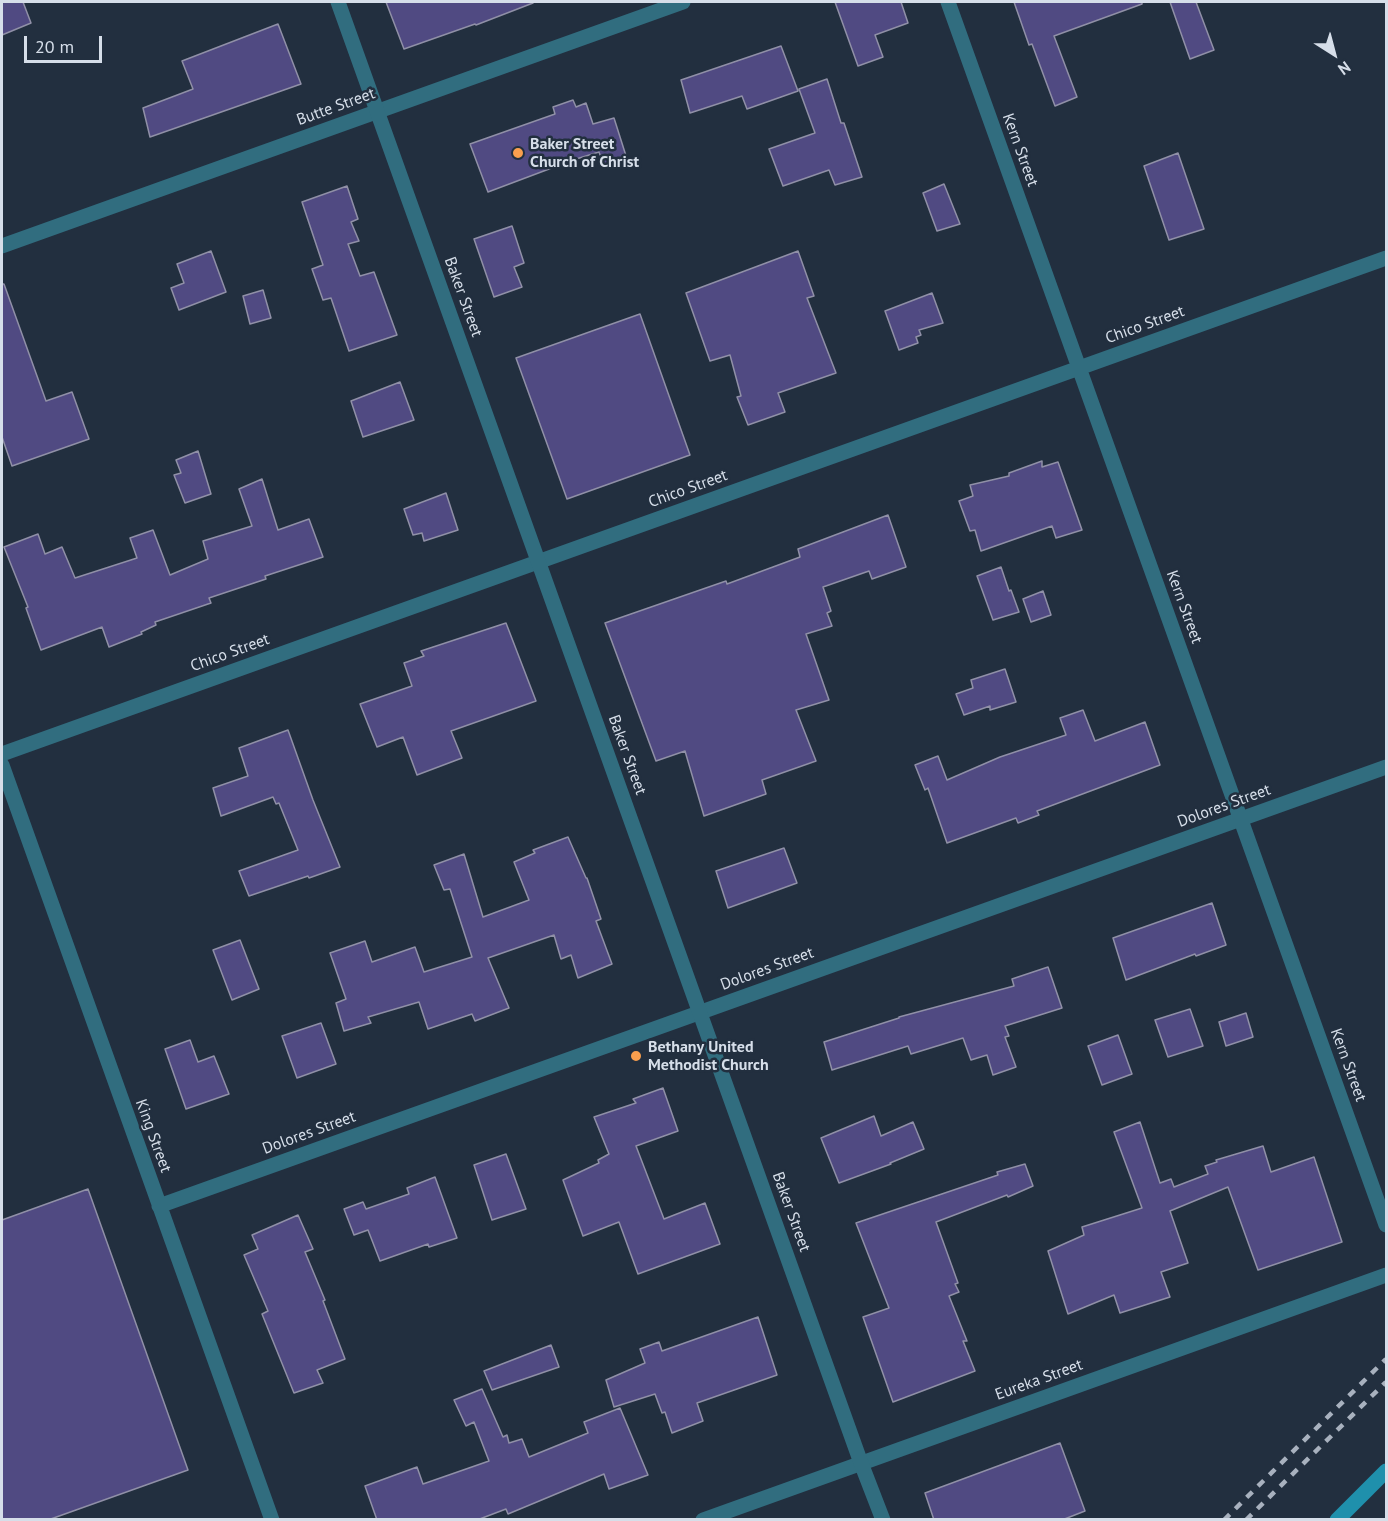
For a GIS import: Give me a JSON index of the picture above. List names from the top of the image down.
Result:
{
  "streets": {
    "street": [
      "Butte Street",
      "Kern Street",
      "Baker Street",
      "Chico Street",
      "Dolores Street",
      "King Street",
      "Eureka Street"
    ]
  },
  "crossings": [
    ["Butte Street", "Baker Street"],
    ["Kern Street", "Chico Street"],
    ["Kern Street", "Dolores Street"],
    ["Baker Street", "Chico Street"],
    ["Baker Street", "Dolores Street"],
    ["Baker Street", "Eureka Street"],
    ["Dolores Street", "King Street"]
  ],
  "places": ["Baker Street Church of Christ", "Bethany United Methodist Church"],
  "scale_bar": "20 m",
  "north": "bottom right"
}
